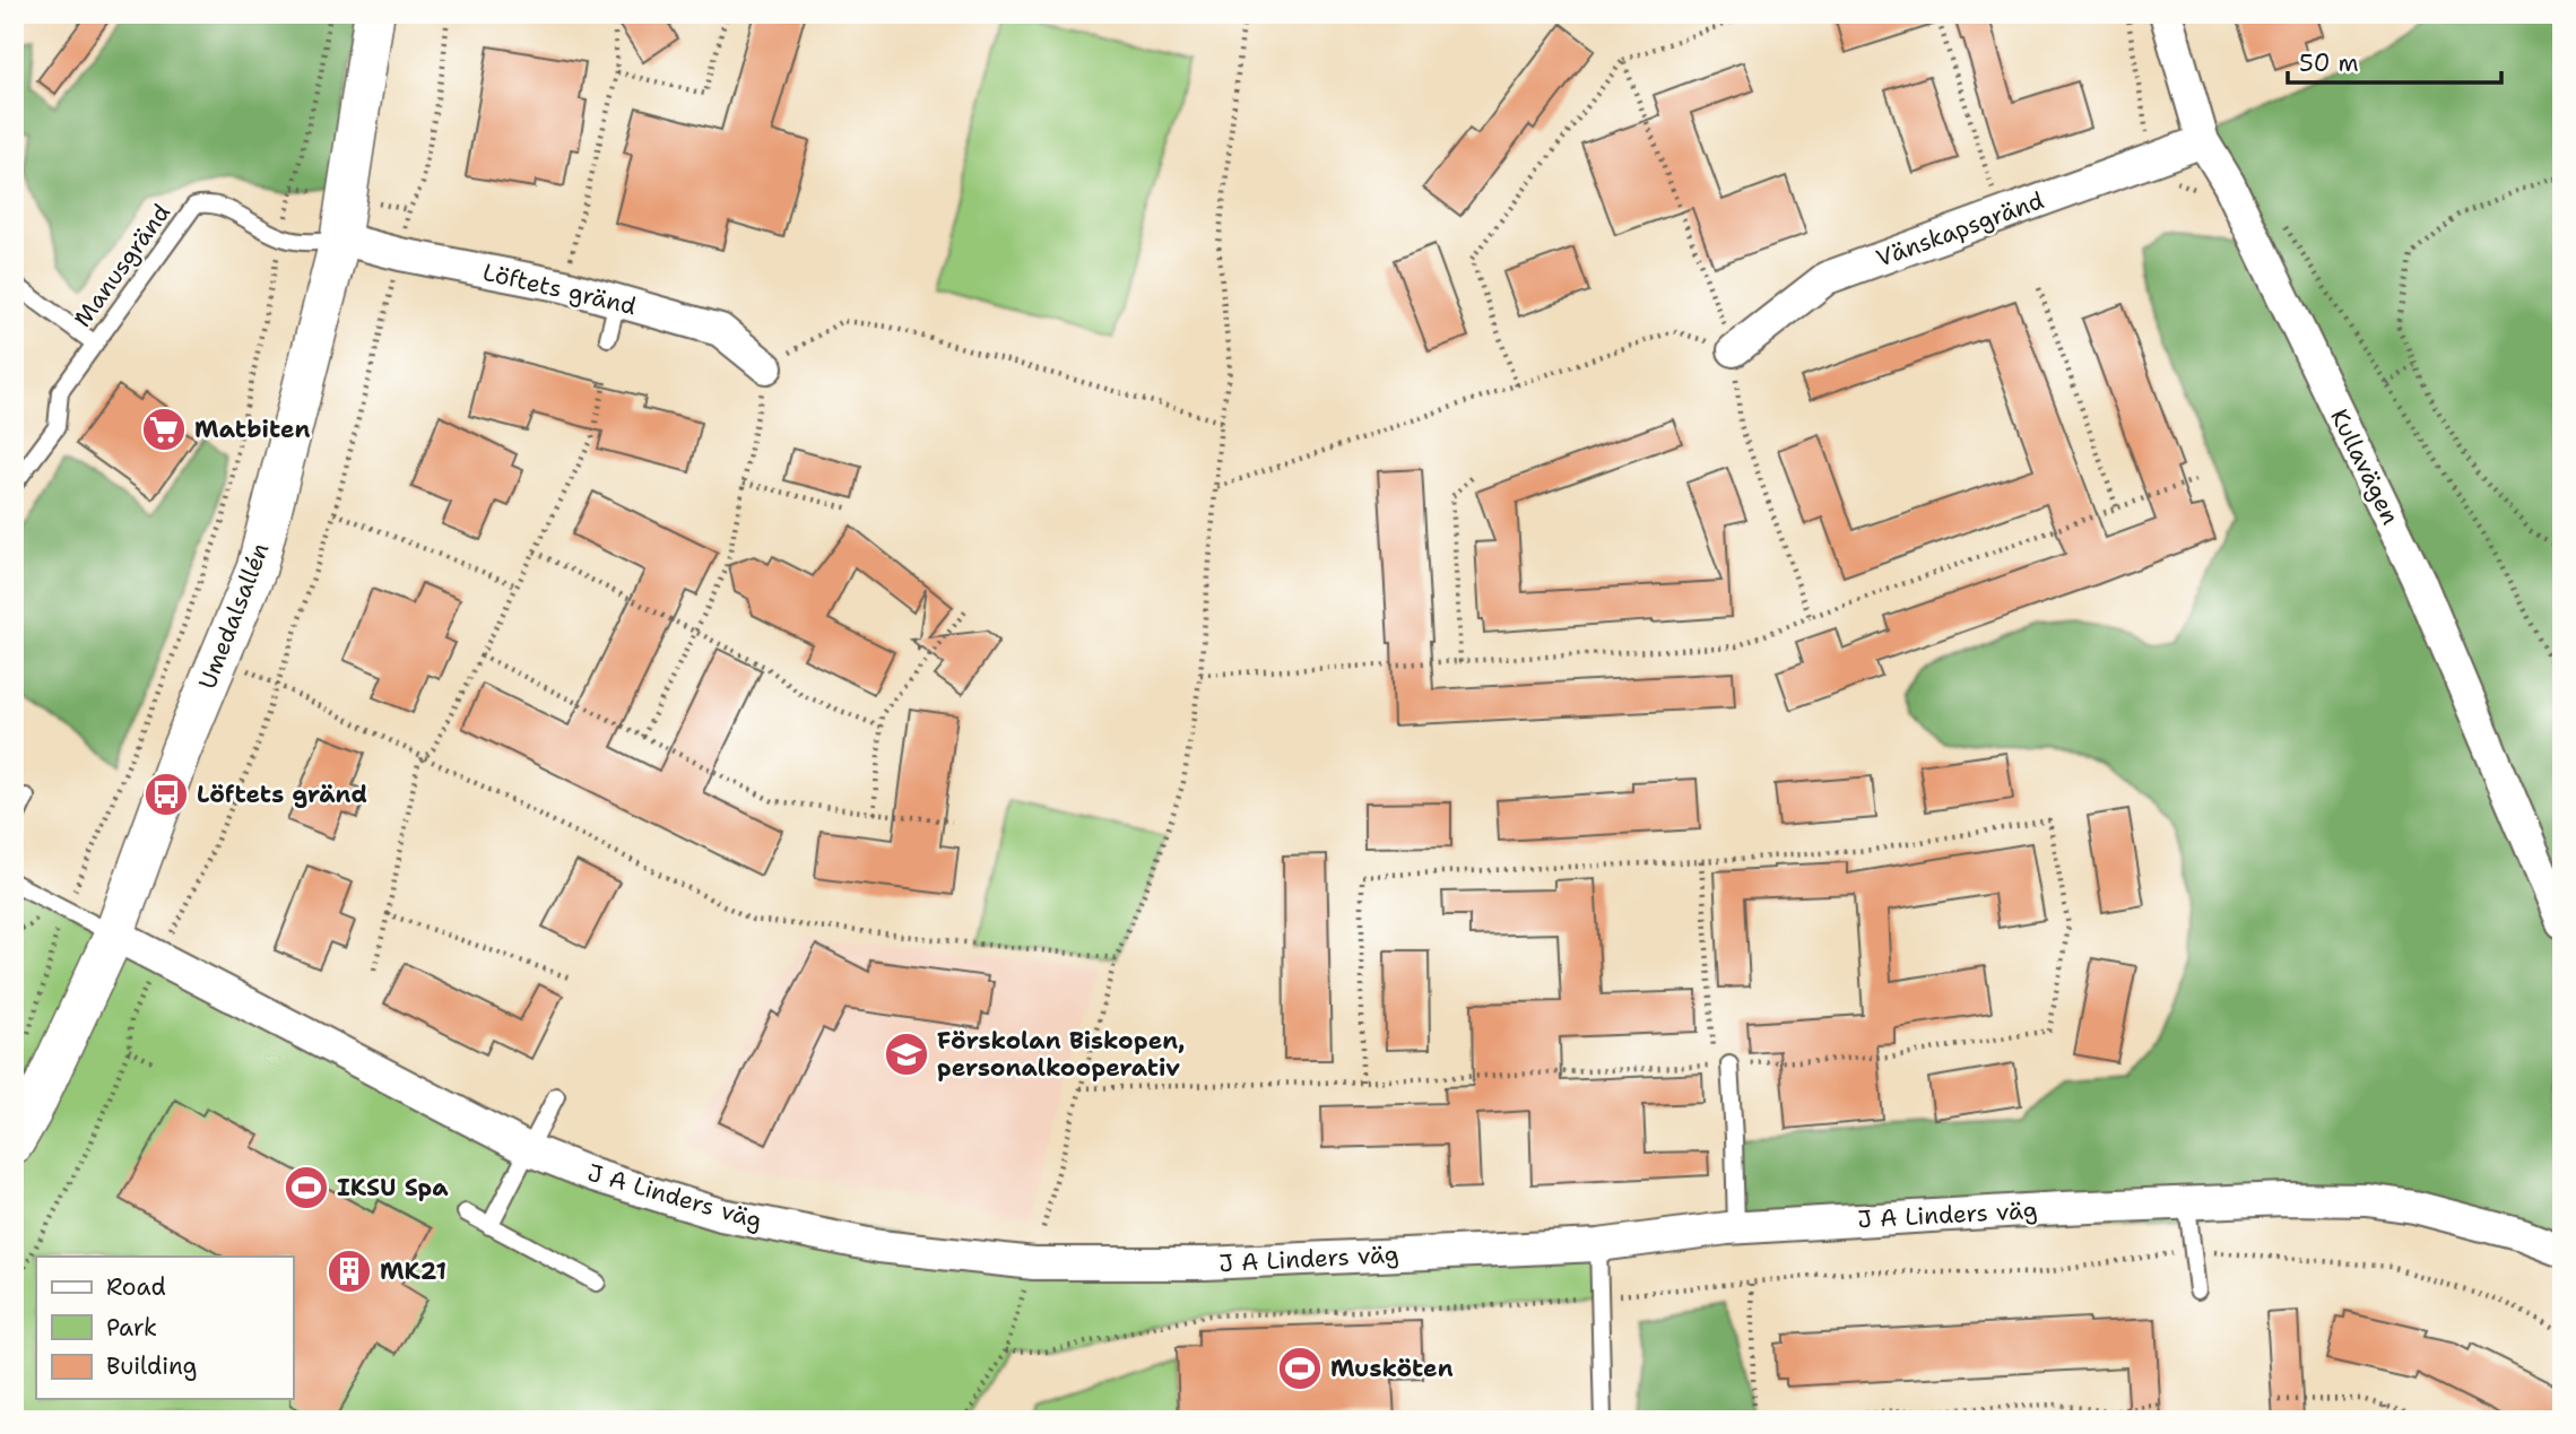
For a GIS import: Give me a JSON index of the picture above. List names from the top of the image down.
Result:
{
  "streets": {
    "street": [
      "Vänskapsgränd",
      "Löftets gränd",
      "Kullavägen",
      "Umedalsallén",
      "J A Linders väg"
    ],
    "lane": ["Manusgränd"]
  },
  "crossings": [
    ["Vänskapsgränd", "Kullavägen"],
    ["Manusgränd", "Löftets gränd"],
    ["Manusgränd", "Umedalsallén"],
    ["Löftets gränd", "Umedalsallén"],
    ["Umedalsallén", "J A Linders väg"]
  ],
  "places": {
    "supermarket": ["Matbiten"],
    "bus stop": ["Löftets gränd"],
    "school or university": ["Förskolan Biskopen, personalkooperativ"],
    "sports": ["IKSU Spa", "Musköten"],
    "building": ["MK21"]
  },
  "legend": ["Road", "Park", "Building"],
  "scale_bar": "50 m"
}
